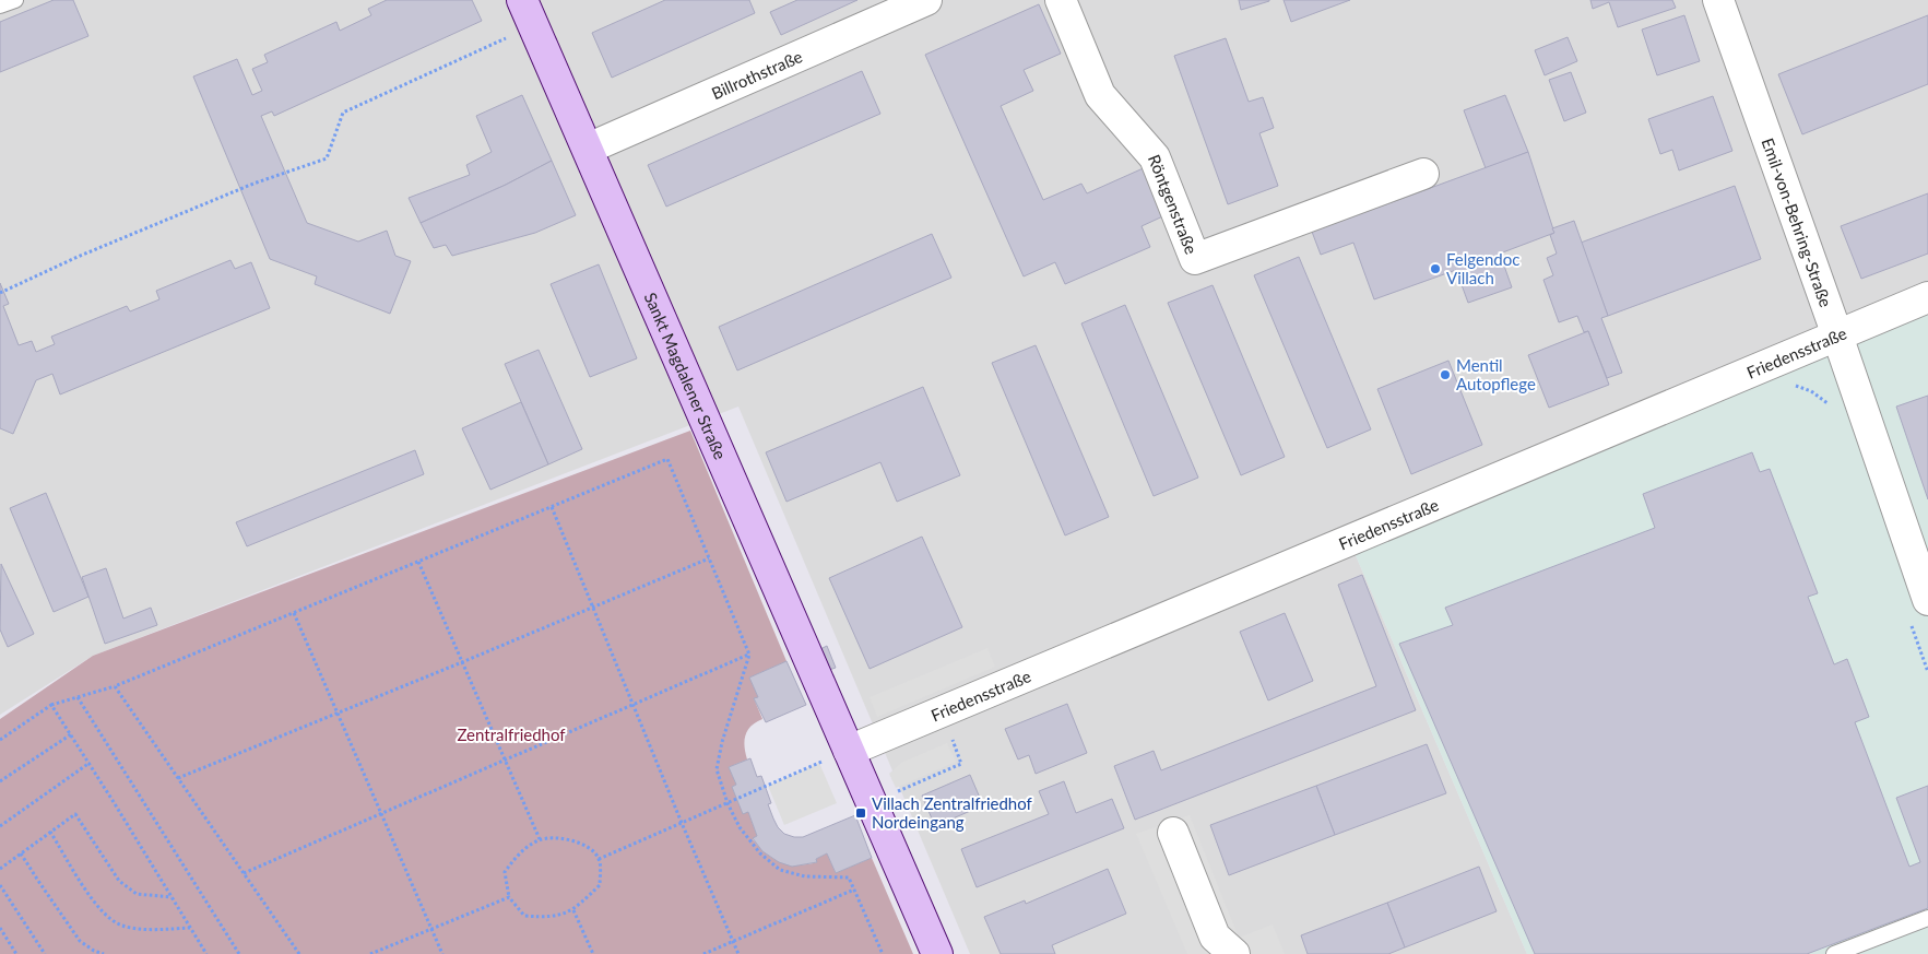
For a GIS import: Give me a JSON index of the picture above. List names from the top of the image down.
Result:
{
  "streets": {
    "street": [
      "Billrothstraße",
      "Röntgenstraße",
      "Emil-von-Behring-Straße",
      "Friedensstraße",
      "Sankt Magdalener Straße"
    ]
  },
  "crossings": [
    ["Billrothstraße", "Sankt Magdalener Straße"],
    ["Emil-von-Behring-Straße", "Friedensstraße"],
    ["Friedensstraße", "Sankt Magdalener Straße"]
  ],
  "parks": ["Zentralfriedhof"],
  "places": {
    "other": ["Felgendoc Villach", "Mentil Autopflege"],
    "transit": ["Villach Zentralfriedhof Nordeingang"]
  }
}
